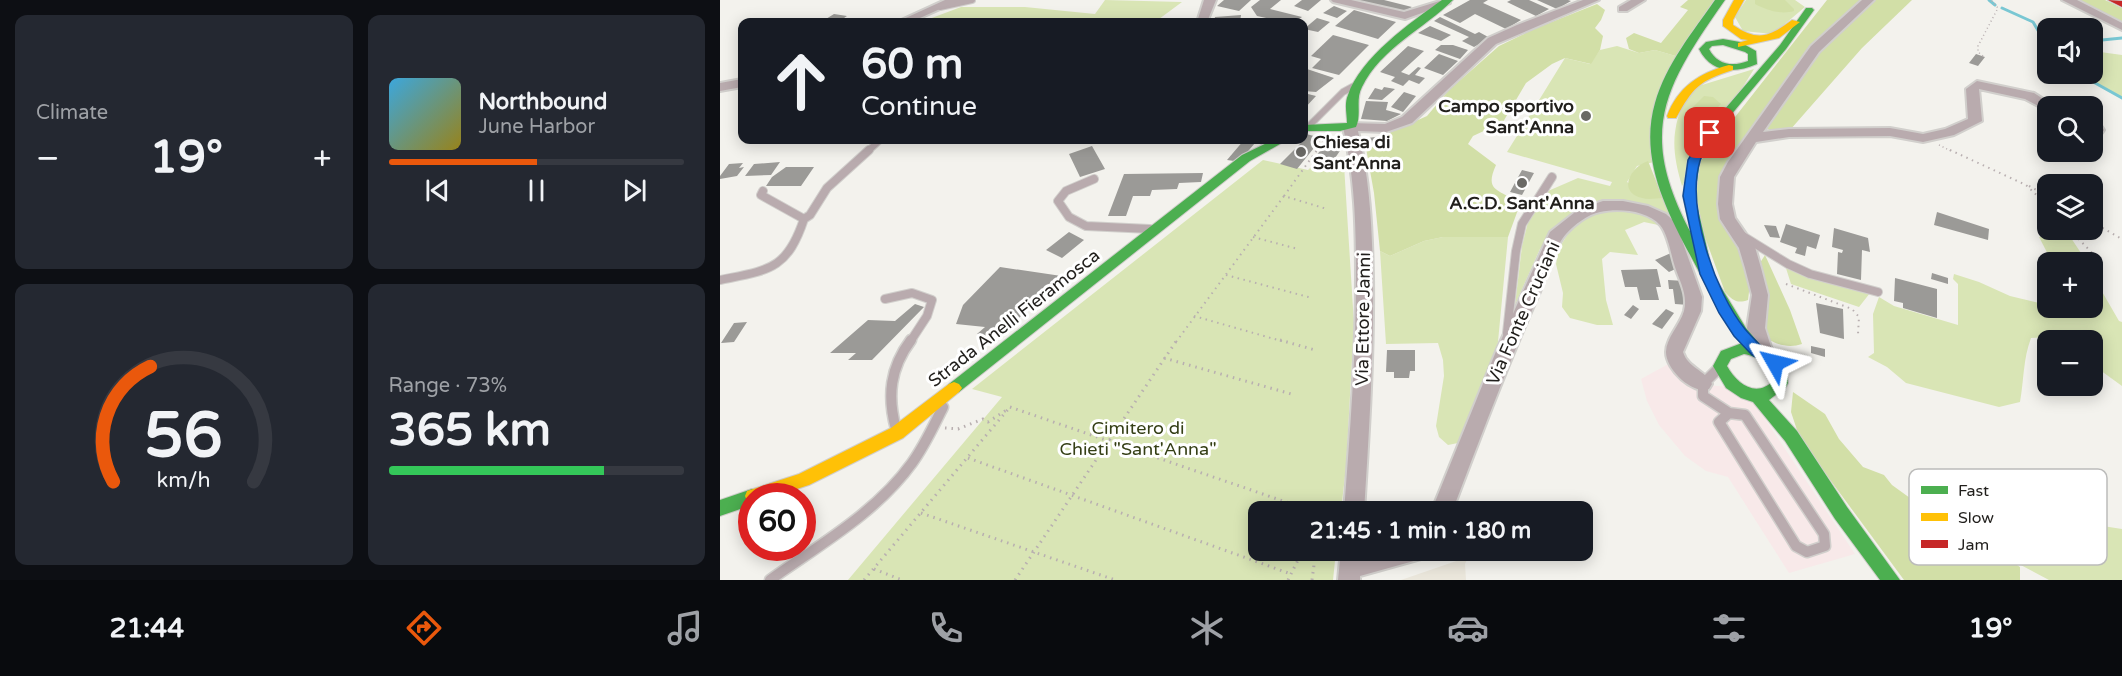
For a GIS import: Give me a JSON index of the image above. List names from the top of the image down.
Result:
{
  "streets": {
    "main road": ["Strada Anelli Fieramosca"],
    "street": ["Via Fonte Cruciani", "Via Ettore Janni"]
  },
  "parks": ["Cimitero di Chieti \"Sant'Anna\""],
  "places": ["Campo sportivo Sant'Anna", "Chiesa di Sant'Anna", "A.C.D. Sant'Anna"],
  "legend": ["Fast", "Slow", "Jam"],
  "page": {
    "tile": [
      "Climate",
      ["Range · 73%", "365 km"]
    ],
    "map_buttons": ["+", "−"],
    "turn": ["60 m", "Continue"],
    "song": ["Northbound", "June Harbor"],
    "heat": ["−", "19°", "+"],
    "limit": "60",
    "trip": "21:45 · 1 min · 180 m",
    "tabs": ["21:44", "19°"],
    "gauge": ["56", "km/h"]
  }
}
